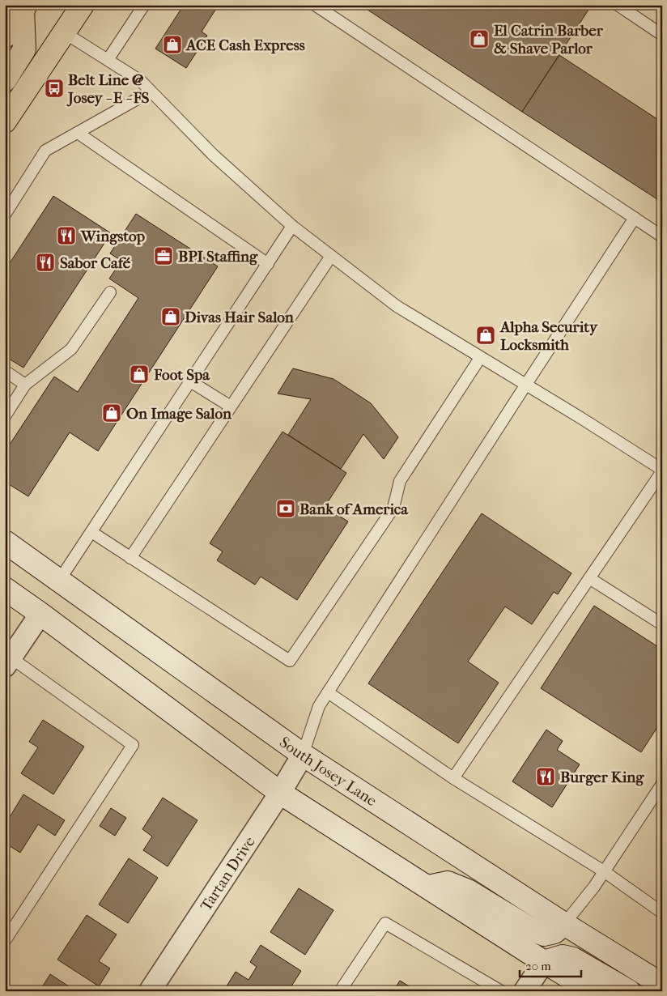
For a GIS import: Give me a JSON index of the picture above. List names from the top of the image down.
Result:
{
  "streets": {
    "main road": ["South Josey Lane"],
    "street": ["Tartan Drive"]
  },
  "crossings": [
    ["South Josey Lane", "Tartan Drive"]
  ],
  "places": {
    "shop": [
      "El Catrin Barber & Shave Parlor",
      "ACE Cash Express",
      "Divas Hair Salon",
      "Alpha Security Locksmith",
      "Foot Spa",
      "On Image Salon"
    ],
    "bus stop": ["Belt Line @ Josey - E - FS"],
    "restaurant": ["Wingstop", "Sabor Café", "Burger King"],
    "office": ["BPI Staffing"],
    "bank": ["Bank of America"]
  },
  "scale_bar": "20 m"
}
